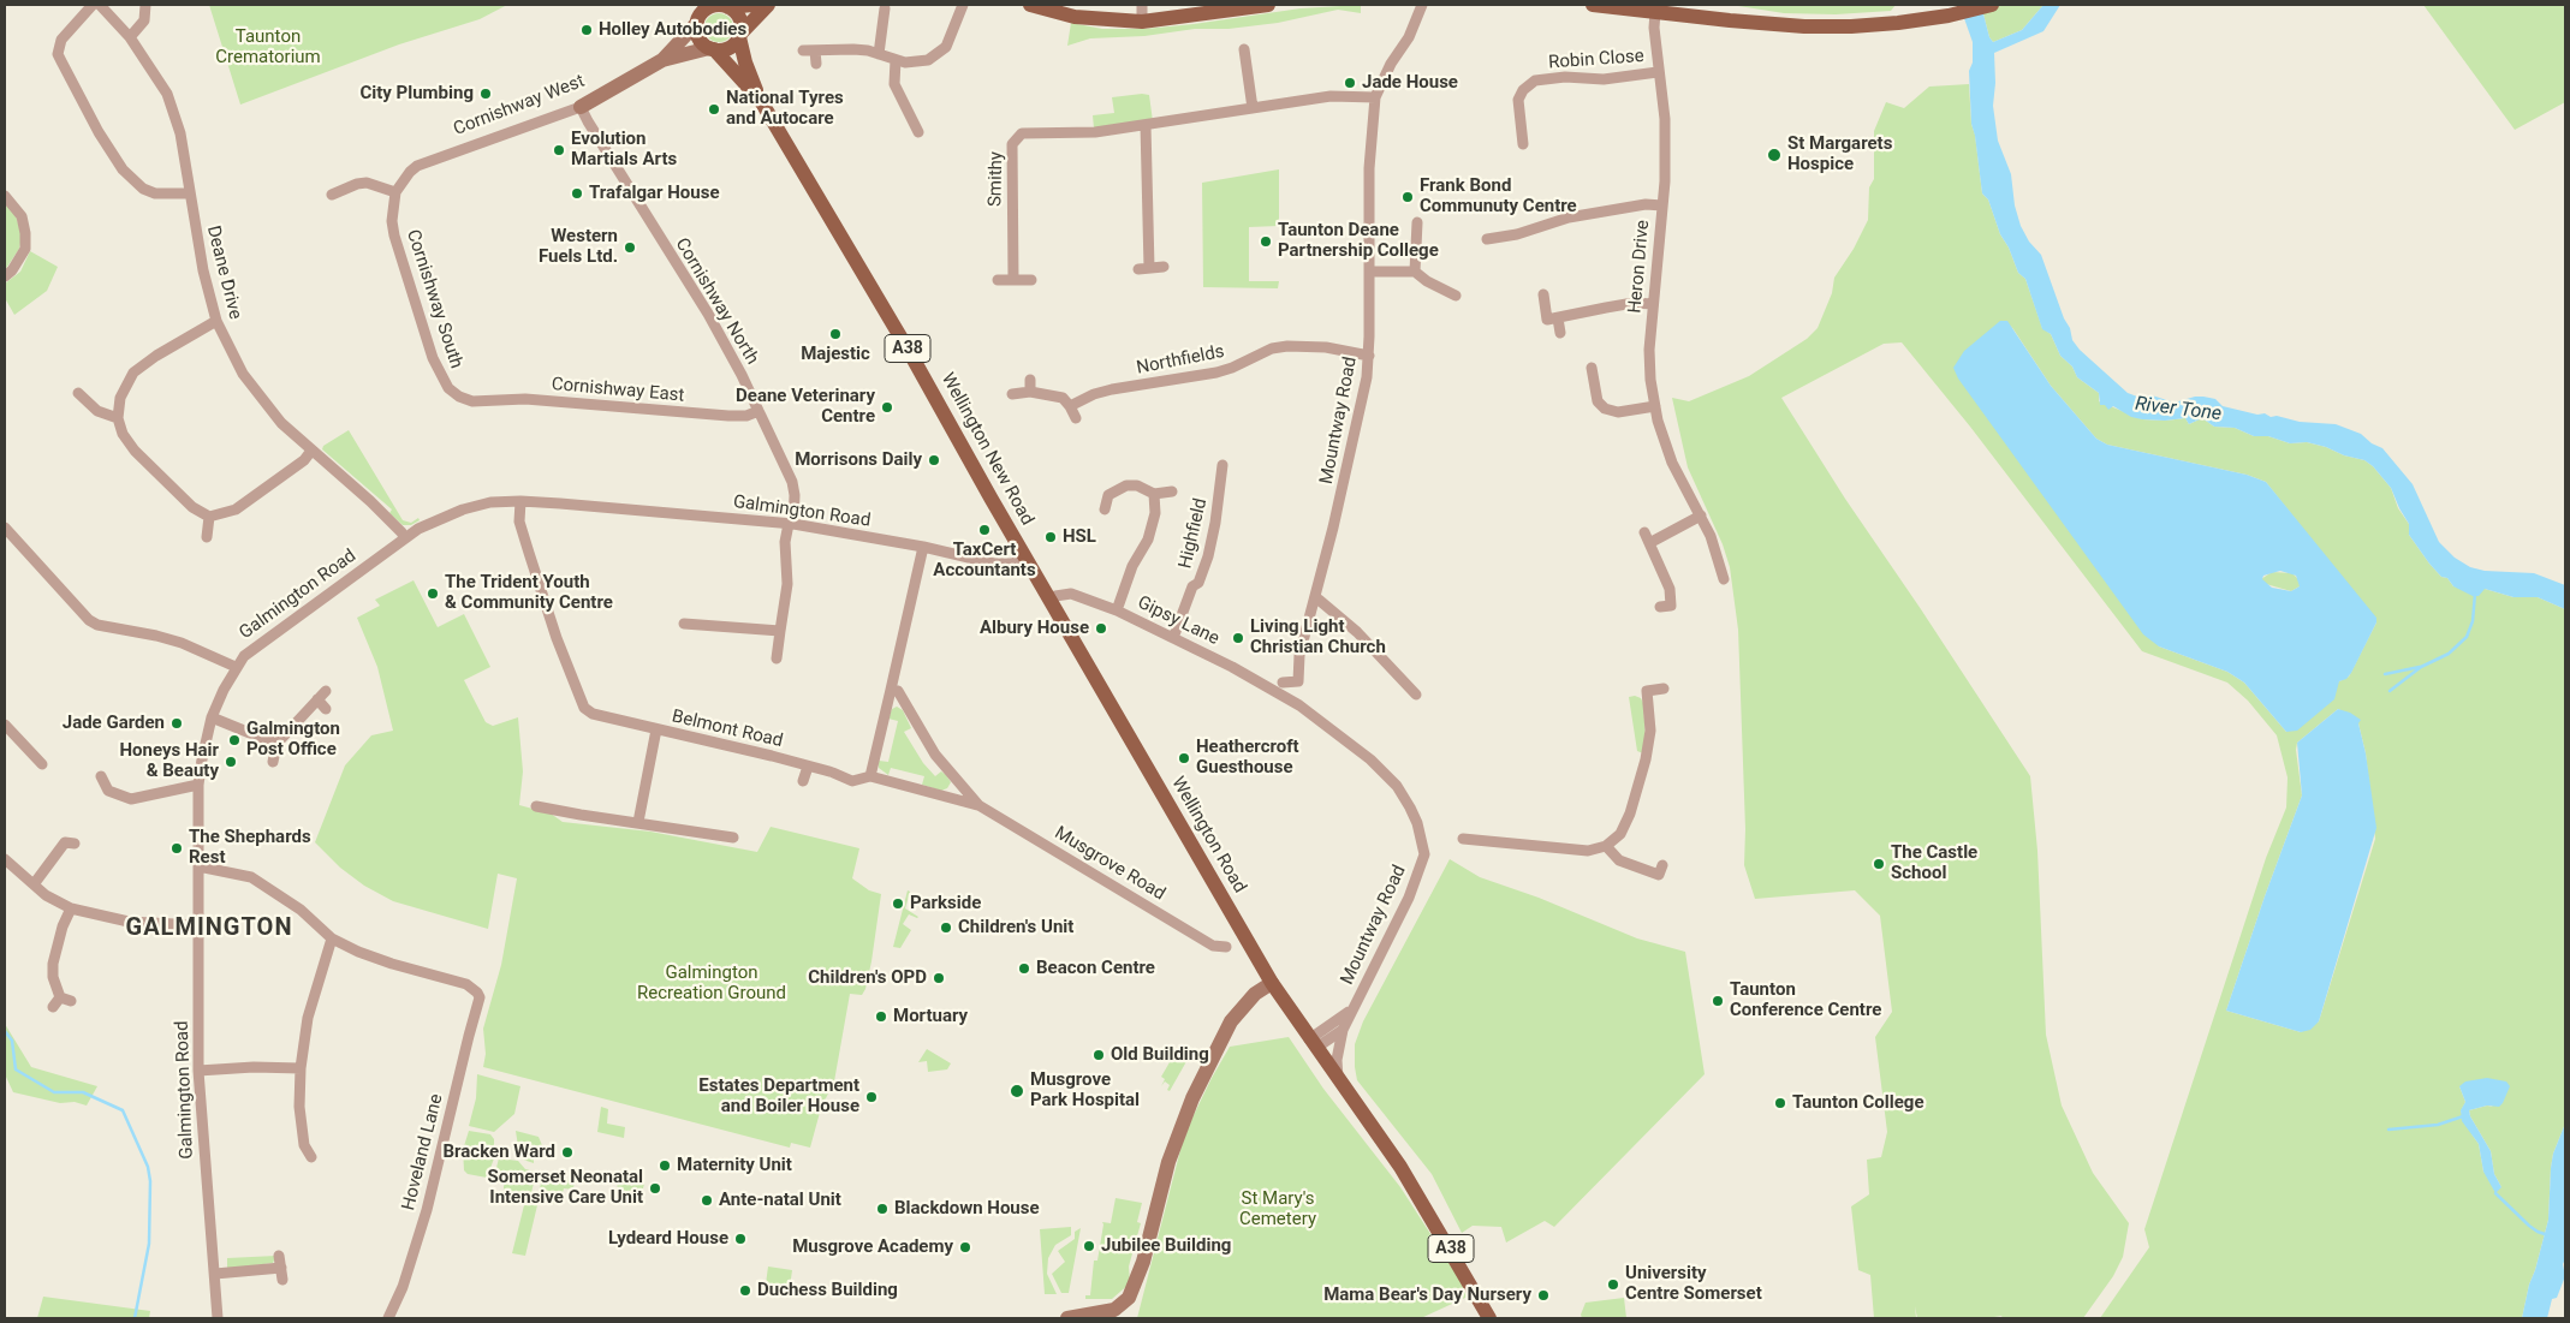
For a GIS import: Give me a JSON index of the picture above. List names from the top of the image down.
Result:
{
  "streets": {
    "main road": ["A38", "Wellington New Road", "Wellington Road"],
    "street": [
      "Robin Close",
      "Cornishway West",
      "Smithy",
      "Heron Drive",
      "Deane Drive",
      "Cornishway South",
      "Cornishway North",
      "Northfields",
      "Cornishway East",
      "Mountway Road",
      "Galmington Road",
      "Highfield",
      "Gipsy Lane",
      "Belmont Road",
      "Musgrove Road",
      "Hoveland Lane"
    ]
  },
  "crossings": [
    ["Robin Close", "Heron Drive"],
    ["Cornishway West", "Cornishway South"],
    ["Cornishway West", "Cornishway North"],
    ["Cornishway West", "A38"],
    ["Cornishway West", "Wellington New Road"],
    ["Smithy", "Mountway Road"],
    ["Deane Drive", "Galmington Road"],
    ["Cornishway South", "Cornishway East"],
    ["Cornishway North", "Cornishway East"],
    ["Cornishway North", "Galmington Road"],
    ["A38", "Mountway Road"],
    ["A38", "Wellington New Road"],
    ["A38", "Wellington Road"],
    ["Northfields", "Mountway Road"],
    ["Mountway Road", "Gipsy Lane"],
    ["Wellington New Road", "Galmington Road"],
    ["Wellington New Road", "Gipsy Lane"],
    ["Wellington New Road", "Wellington Road"],
    ["Galmington Road", "Belmont Road"],
    ["Highfield", "Gipsy Lane"],
    ["Gipsy Lane", "Wellington Road"],
    ["Belmont Road", "Musgrove Road"]
  ],
  "districts": ["GALMINGTON"],
  "water": ["River Tone"],
  "parks": ["Taunton Crematorium", "Galmington Recreation Ground", "St Mary's Cemetery"],
  "places": [
    "Holley Autobodies",
    "Jade House",
    "City Plumbing",
    "National Tyres and Autocare",
    "Evolution Martials Arts",
    "St Margarets Hospice",
    "Trafalgar House",
    "Frank Bond Communuty Centre",
    "Taunton Deane Partnership College",
    "Western Fuels Ltd.",
    "Majestic",
    "Deane Veterinary Centre",
    "Morrisons Daily",
    "TaxCert Accountants",
    "HSL",
    "The Trident Youth & Community Centre",
    "Albury House",
    "Living Light Christian Church",
    "Jade Garden",
    "Galmington Post Office",
    "Heathercroft Guesthouse",
    "Honeys Hair & Beauty",
    "The Shephards Rest",
    "The Castle School",
    "Parkside",
    "Children's Unit",
    "Beacon Centre",
    "Children's OPD",
    "Taunton Conference Centre",
    "Mortuary",
    "Old Building",
    "Musgrove Park Hospital",
    "Estates Department and Boiler House",
    "Taunton College",
    "Bracken Ward",
    "Maternity Unit",
    "Somerset Neonatal Intensive Care Unit",
    "Ante-natal Unit",
    "Blackdown House",
    "Lydeard House",
    "Jubilee Building",
    "Musgrove Academy",
    "University Centre Somerset",
    "Duchess Building",
    "Mama Bear's Day Nursery"
  ]
}
